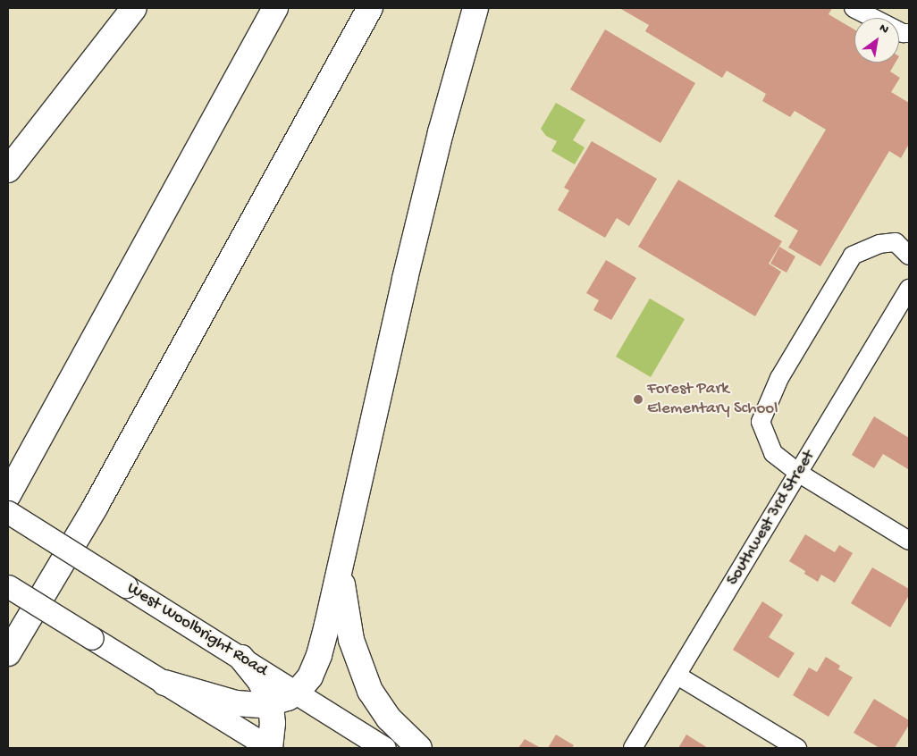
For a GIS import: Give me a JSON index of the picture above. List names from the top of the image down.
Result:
{
  "streets": {
    "main road": ["West Woolbright Road"],
    "street": ["Southwest 3rd Street"]
  },
  "places": ["Forest Park Elementary School"],
  "north": "top right"
}
